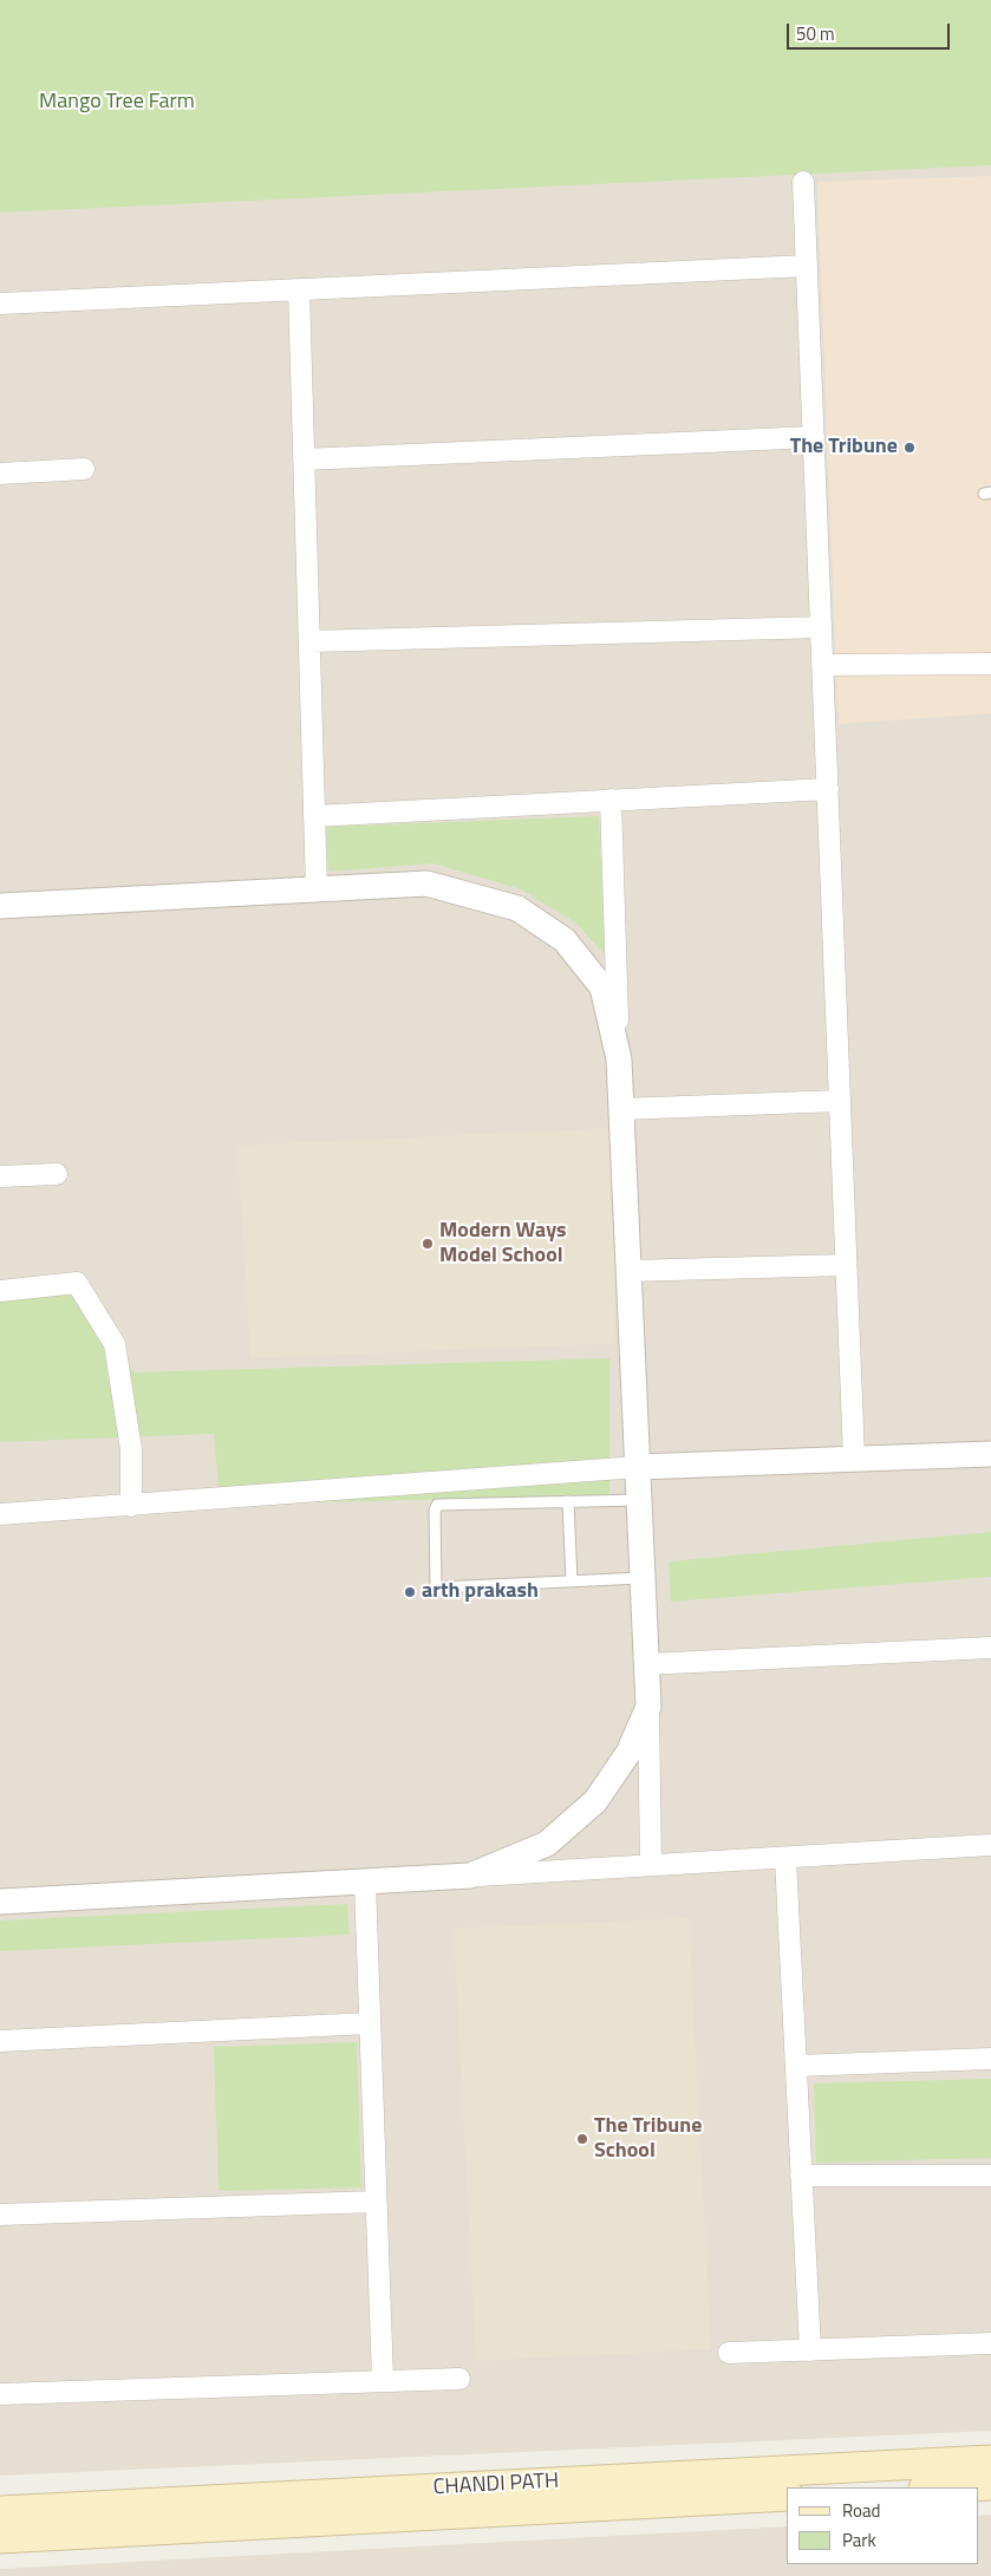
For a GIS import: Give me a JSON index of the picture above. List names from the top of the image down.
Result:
{
  "streets": {
    "main road": ["CHANDI PATH"]
  },
  "parks": ["Mango Tree Farm"],
  "places": [
    "The Tribune",
    "Modern Ways Model School",
    "arth prakash",
    "The Tribune School"
  ],
  "legend": ["Road", "Park"],
  "scale_bar": "50 m"
}
